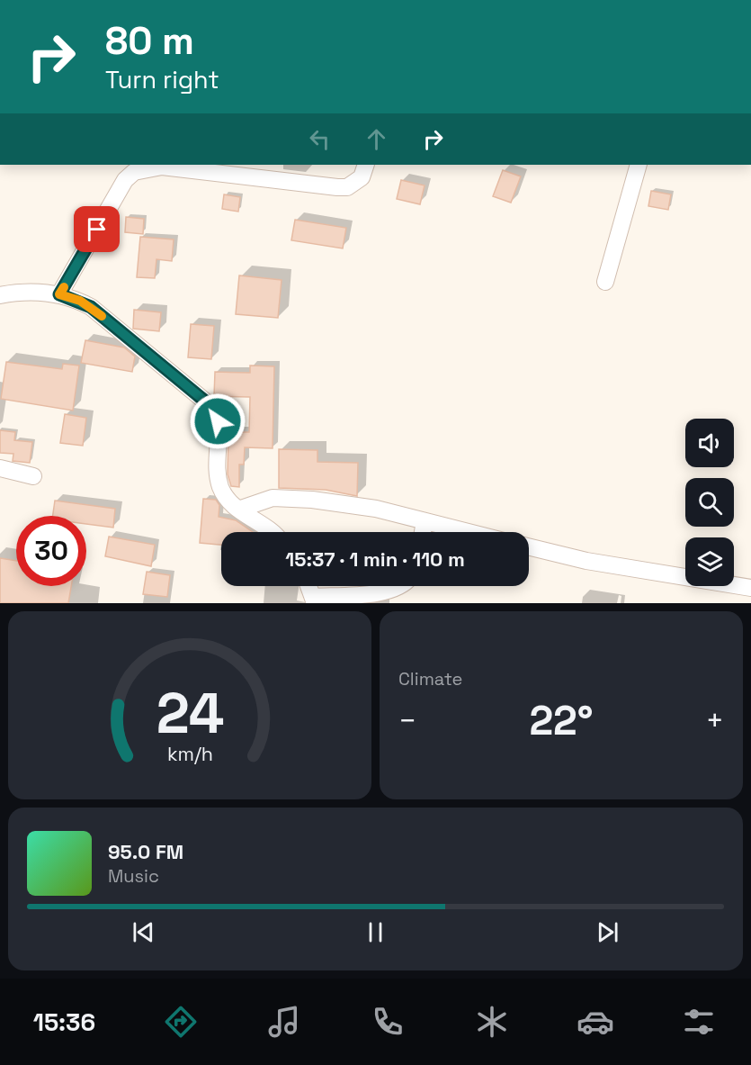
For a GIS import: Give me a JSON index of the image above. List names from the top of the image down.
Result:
{
  "page": {
    "turn": ["80 m", "Turn right"],
    "limit": "30",
    "trip": "15:37 · 1 min · 110 m",
    "tile": "Climate",
    "heat": ["−", "22°", "+"],
    "song": ["95.0 FM", "Music"],
    "tabs": "15:36",
    "gauge": ["24", "km/h"]
  }
}
